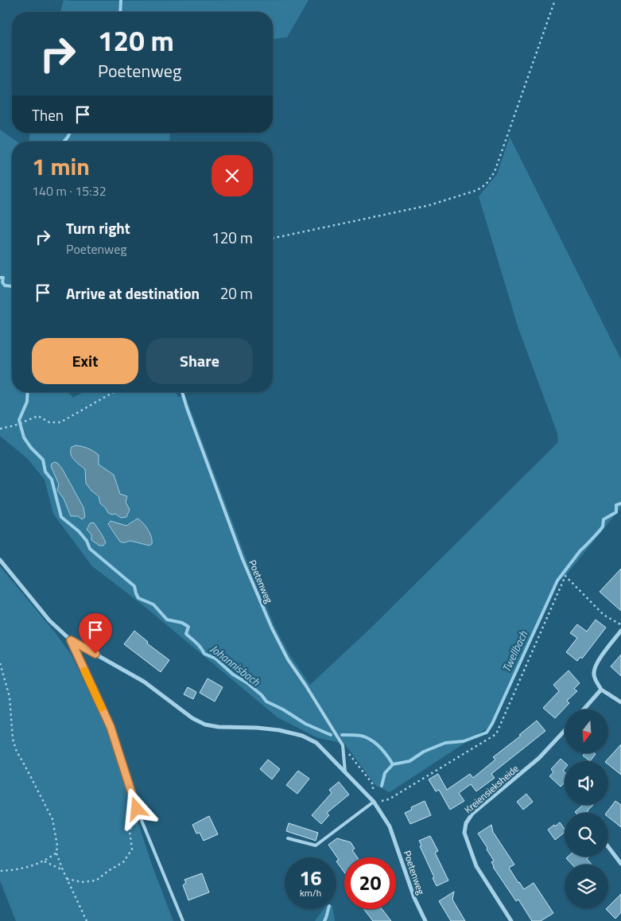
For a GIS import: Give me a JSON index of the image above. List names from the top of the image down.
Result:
{
  "streets": {
    "street": ["Poetenweg", "Kreiensieksheide"]
  },
  "water": ["Twellbach", "Johannisbach"],
  "north": "bottom",
  "page": {
    "turn": ["120 m", "Poetenweg"],
    "then": "Then",
    "heading": ["1 min", "140 m · 15:32"],
    "list": [
      {
        "name": "Turn right",
        "note": "Poetenweg",
        "value": "120 m"
      },
      {
        "name": "Arrive at destination",
        "value": "20 m"
      }
    ],
    "buttons": ["Exit", "Share"],
    "speed": "16 km/h",
    "limit": "20"
  }
}
